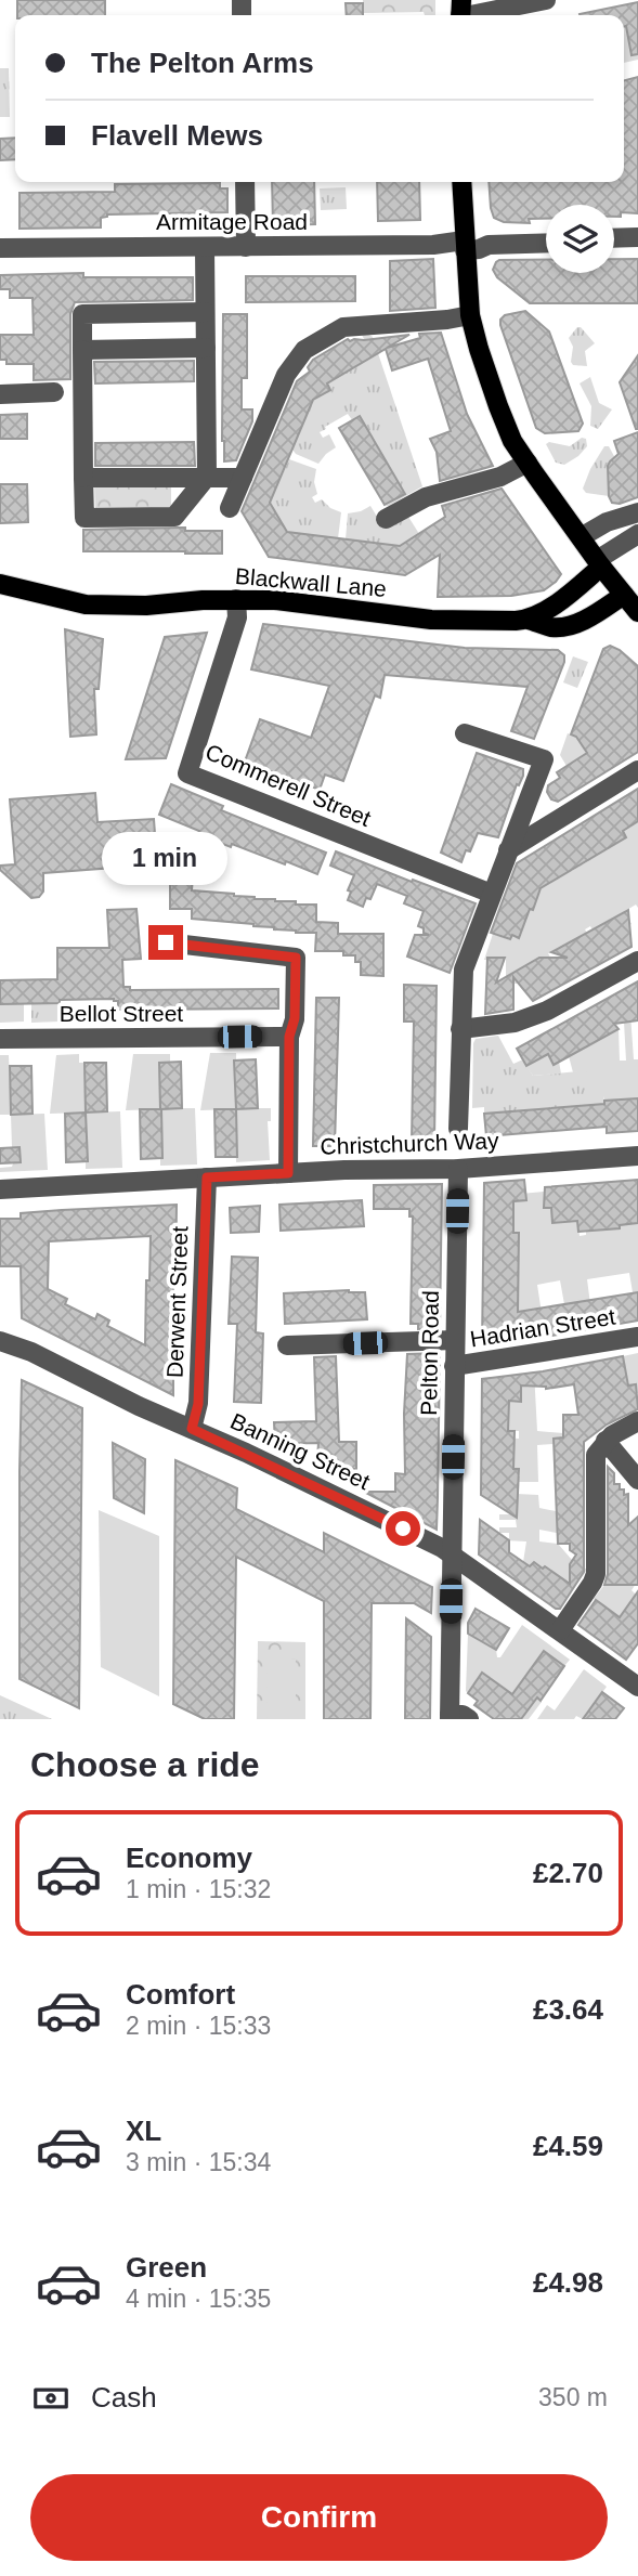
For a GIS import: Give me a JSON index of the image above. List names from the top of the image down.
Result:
{
  "streets": {
    "main road": ["Blackwall Lane"],
    "street": [
      "Armitage Road",
      "Commerell Street",
      "Bellot Street",
      "Christchurch Way",
      "Derwent Street",
      "Hadrian Street",
      "Pelton Road",
      "Banning Street"
    ]
  },
  "crossings": [
    ["Blackwall Lane", "Commerell Street"],
    ["Christchurch Way", "Derwent Street"],
    ["Christchurch Way", "Pelton Road"],
    ["Derwent Street", "Banning Street"],
    ["Hadrian Street", "Pelton Road"],
    ["Pelton Road", "Banning Street"]
  ],
  "page": {
    "banner": ["The Pelton Arms", "Flavell Mews"],
    "bubble": "1 min",
    "heading": "Choose a ride",
    "list": [
      {
        "name": "Economy",
        "note": "1 min · 15:32",
        "value": "£2.70"
      },
      {
        "name": "Comfort",
        "note": "2 min · 15:33",
        "value": "£3.64"
      },
      {
        "name": "XL",
        "note": "3 min · 15:34",
        "value": "£4.59"
      },
      {
        "name": "Green",
        "note": "4 min · 15:35",
        "value": "£4.98"
      }
    ],
    "pay": ["Cash", "350 m"],
    "buttons": "Confirm"
  }
}
